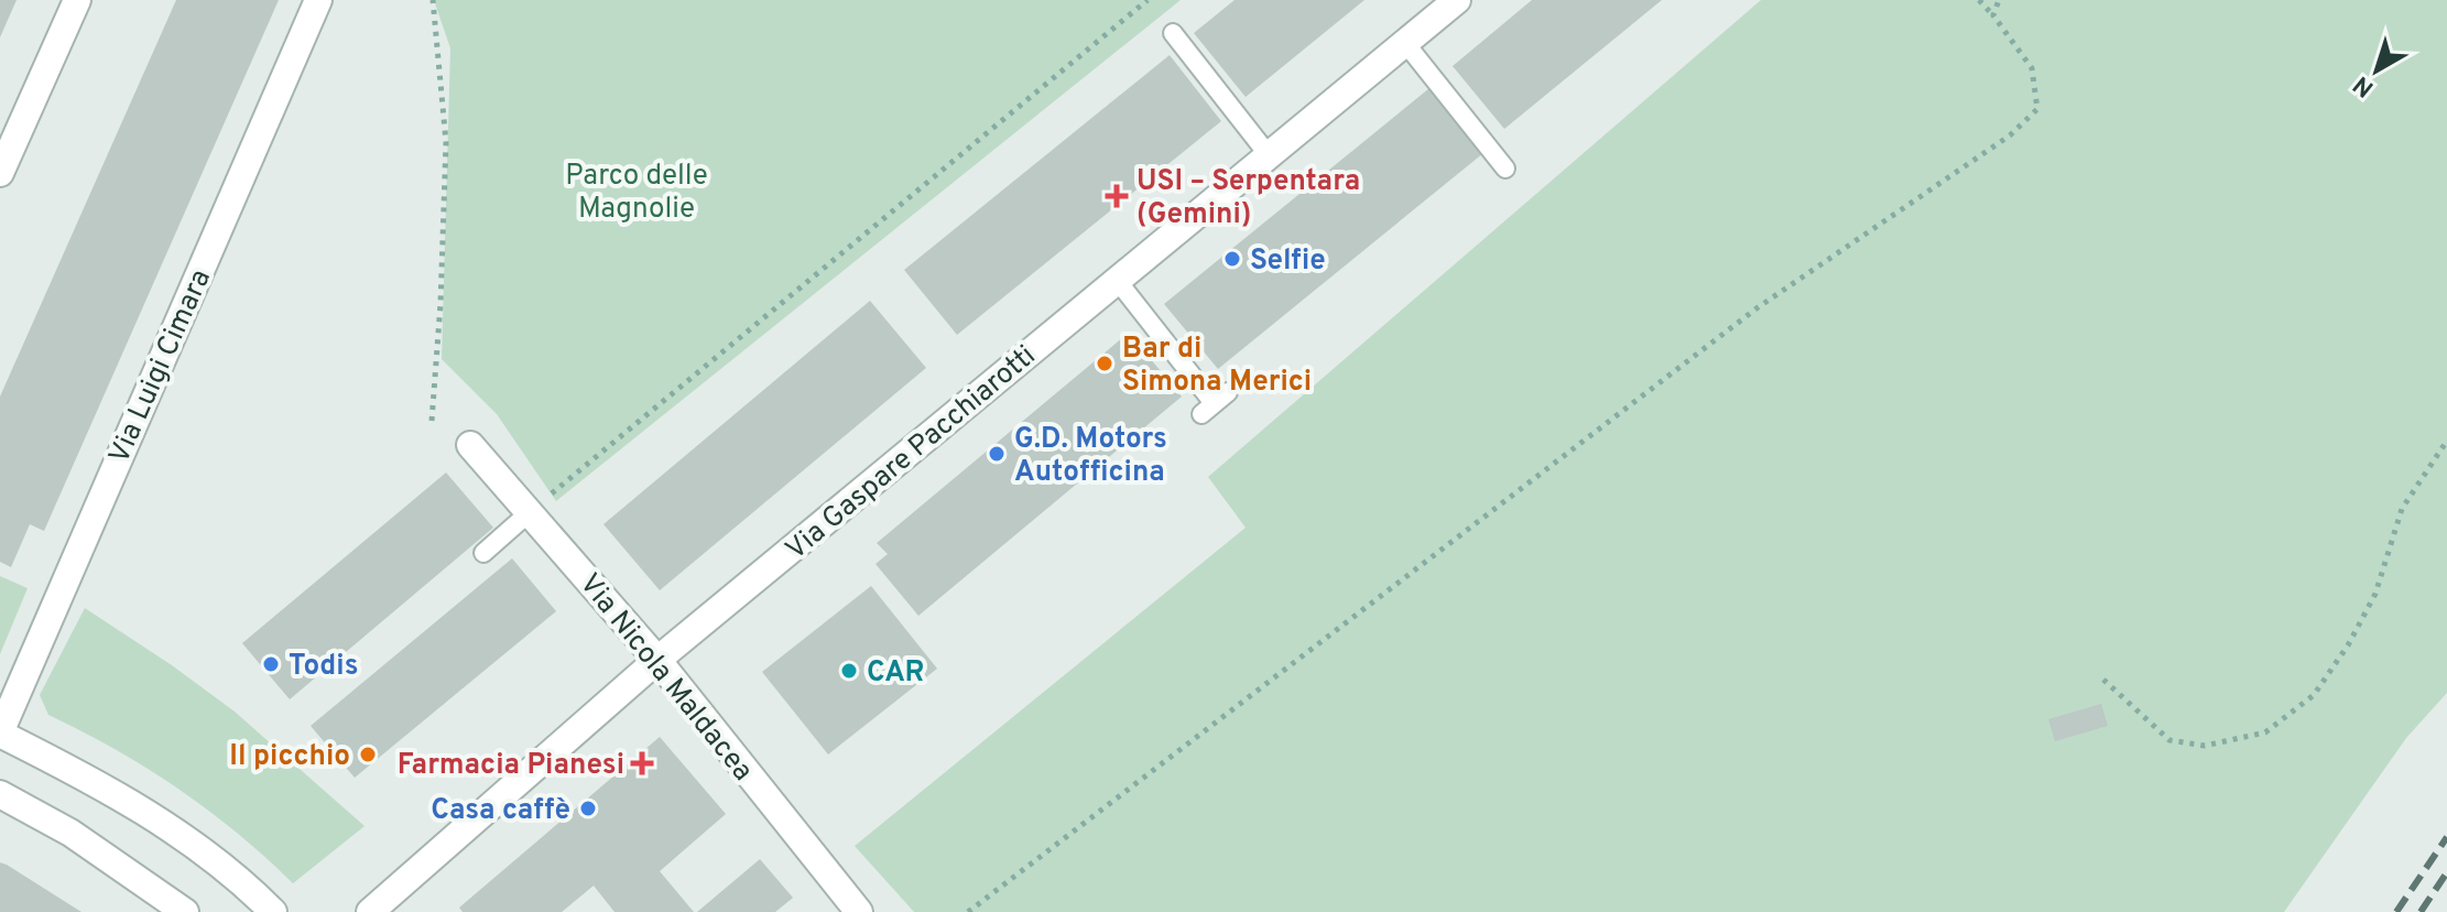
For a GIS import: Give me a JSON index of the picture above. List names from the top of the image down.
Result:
{
  "streets": {
    "street": ["Via Luigi Cimara", "Via Gaspare Pacchiarotti", "Via Nicola Maldacea"]
  },
  "crossings": [
    ["Via Gaspare Pacchiarotti", "Via Nicola Maldacea"]
  ],
  "parks": ["Parco delle Magnolie"],
  "places": {
    "health": ["USI – Serpentara (Gemini)", "Farmacia Pianesi"],
    "other": [
      "Selfie",
      "Bar di Simona Merici",
      "G.D. Motors Autofficina",
      "Todis",
      "CAR",
      "Il picchio",
      "Casa caffè"
    ]
  },
  "north": "bottom left"
}
